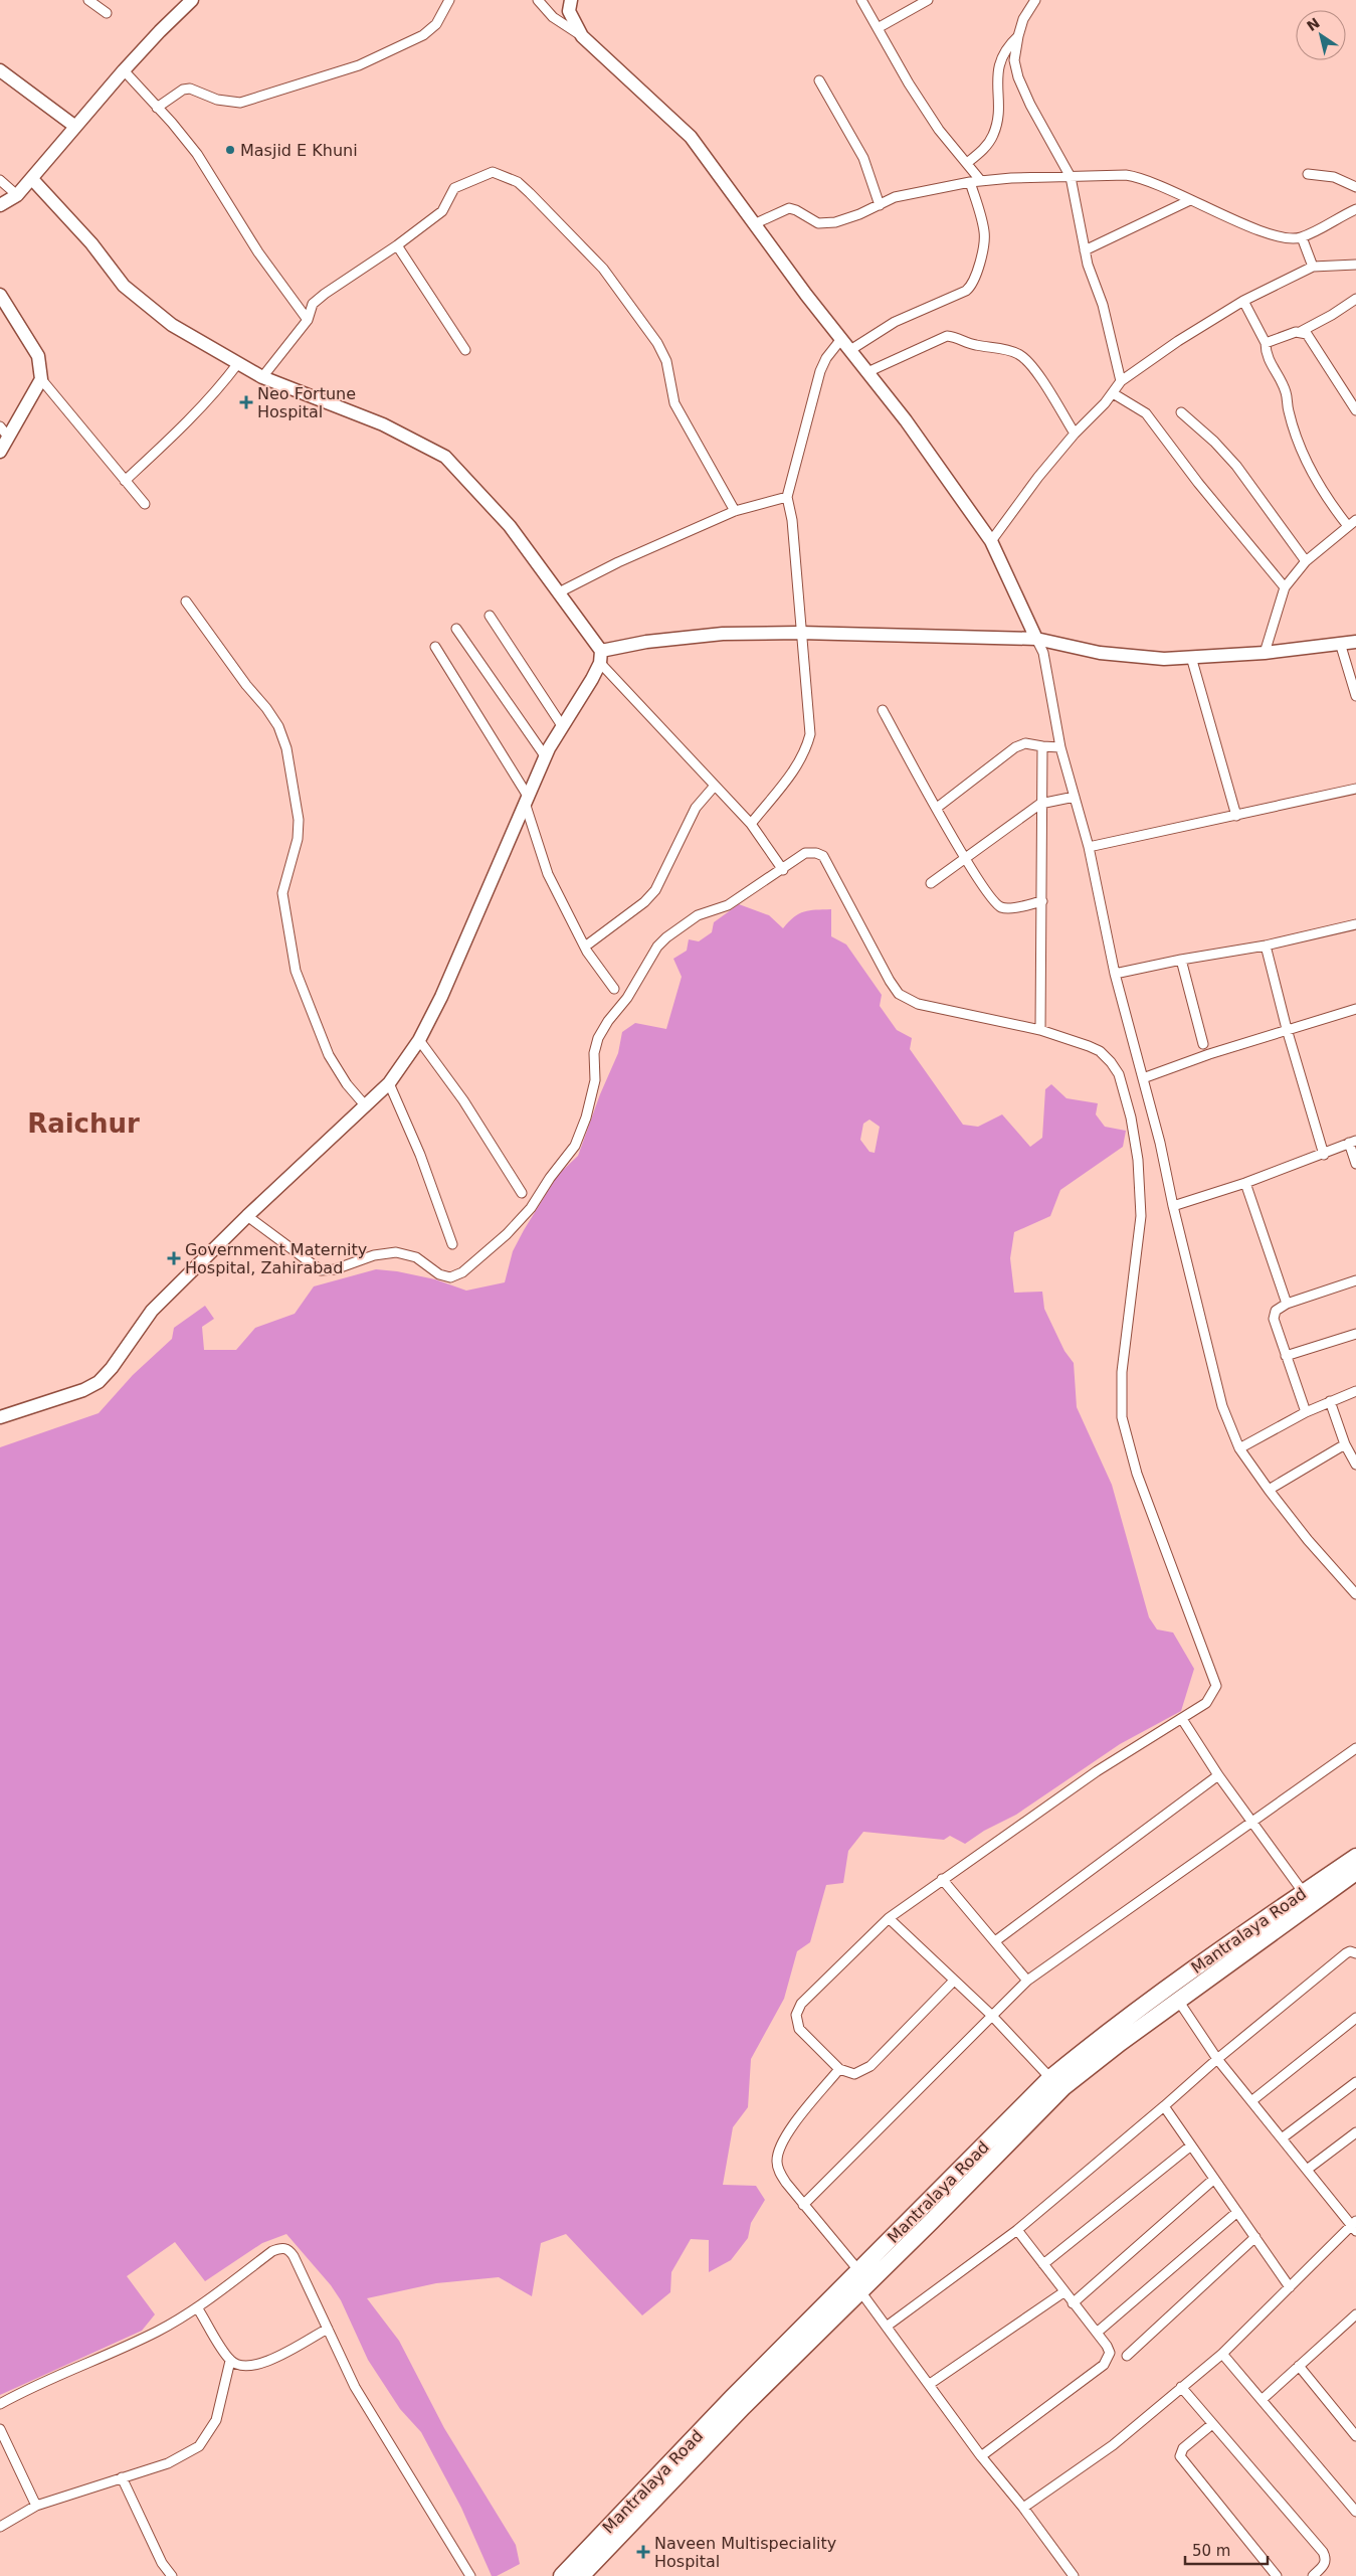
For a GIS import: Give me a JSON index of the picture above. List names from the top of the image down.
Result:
{
  "streets": {
    "highway": ["Mantralaya Road"]
  },
  "districts": ["Raichur"],
  "places": {
    "other": ["Masjid E Khuni"],
    "health": ["Neo Fortune Hospital", "Government Maternity Hospital, Zahirabad", "Naveen Multispeciality Hospital"]
  },
  "scale_bar": "50 m",
  "north": "top left"
}
